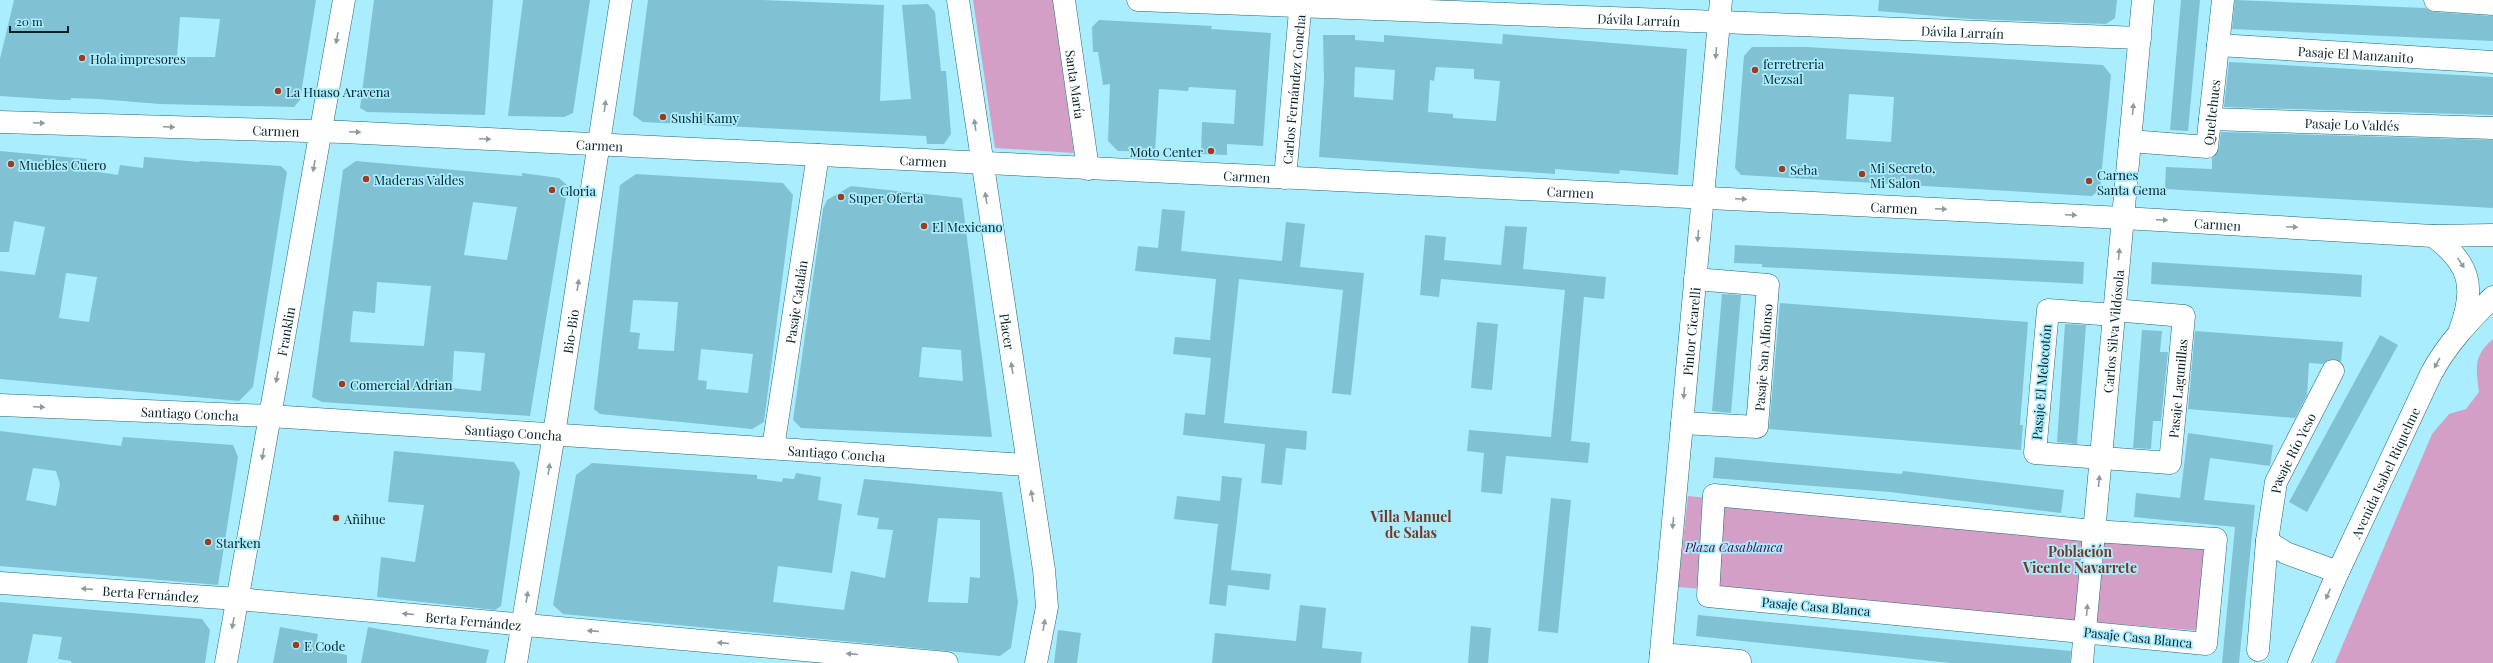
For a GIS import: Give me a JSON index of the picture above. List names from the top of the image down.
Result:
{
  "streets": {
    "street": [
      "Dávila Larraín",
      "Pasaje El Manzanito",
      "Santa María",
      "Carlos Fernández Concha",
      "Queltehues",
      "Pasaje Lo Valdés",
      "Carmen",
      "Pasaje Catalán",
      "Franklin",
      "Pintor Cicarelli",
      "Carlos Silva Vildósola",
      "Bio-Bio",
      "Placer",
      "Pasaje San Alfonso",
      "Pasaje El Melocotón",
      "Pasaje Lagunillas",
      "Santiago Concha",
      "Pasaje Río Yeso",
      "Avenida Isabel Riquelme",
      "Berta Fernández",
      "Pasaje Casa Blanca"
    ]
  },
  "crossings": [
    ["Dávila Larraín", "Carlos Fernández Concha"],
    ["Dávila Larraín", "Pintor Cicarelli"],
    ["Dávila Larraín", "Carlos Silva Vildósola"],
    ["Pasaje El Manzanito", "Queltehues"],
    ["Santa María", "Carmen"],
    ["Carlos Fernández Concha", "Carmen"],
    ["Queltehues", "Pasaje Lo Valdés"],
    ["Queltehues", "Carlos Silva Vildósola"],
    ["Carmen", "Pasaje Catalán"],
    ["Carmen", "Franklin"],
    ["Carmen", "Pintor Cicarelli"],
    ["Carmen", "Carlos Silva Vildósola"],
    ["Carmen", "Bio-Bio"],
    ["Carmen", "Placer"],
    ["Pasaje Catalán", "Santiago Concha"],
    ["Franklin", "Santiago Concha"],
    ["Franklin", "Berta Fernández"],
    ["Pintor Cicarelli", "Pasaje San Alfonso"],
    ["Carlos Silva Vildósola", "Pasaje El Melocotón"],
    ["Carlos Silva Vildósola", "Pasaje Lagunillas"],
    ["Carlos Silva Vildósola", "Pasaje Casa Blanca"],
    ["Bio-Bio", "Santiago Concha"],
    ["Bio-Bio", "Berta Fernández"],
    ["Placer", "Santiago Concha"],
    ["Pasaje El Melocotón", "Pasaje Lagunillas"]
  ],
  "one_way": [
    "Carmen",
    "Franklin",
    "Pintor Cicarelli",
    "Carlos Silva Vildósola",
    "Bio-Bio",
    "Placer",
    "Avenida Isabel Riquelme",
    "Berta Fernández"
  ],
  "districts": ["Villa Manuel de Salas", "Población Vicente Navarrete"],
  "parks": ["Plaza Casablanca"],
  "places": [
    "Hola impresores",
    "ferretreria Mezsal",
    "La Huaso Aravena",
    "Sushi Kamy",
    "Moto Center",
    "Muebles Cuero",
    "Seba",
    "Mi Secreto, Mi Salon",
    "Maderas Valdes",
    "Carnes Santa Gema",
    "Gloria",
    "Super Oferta",
    "El Mexicano",
    "Comercial Adrian",
    "Añihue",
    "Starken",
    "E Code"
  ],
  "scale_bar": "20 m"
}
